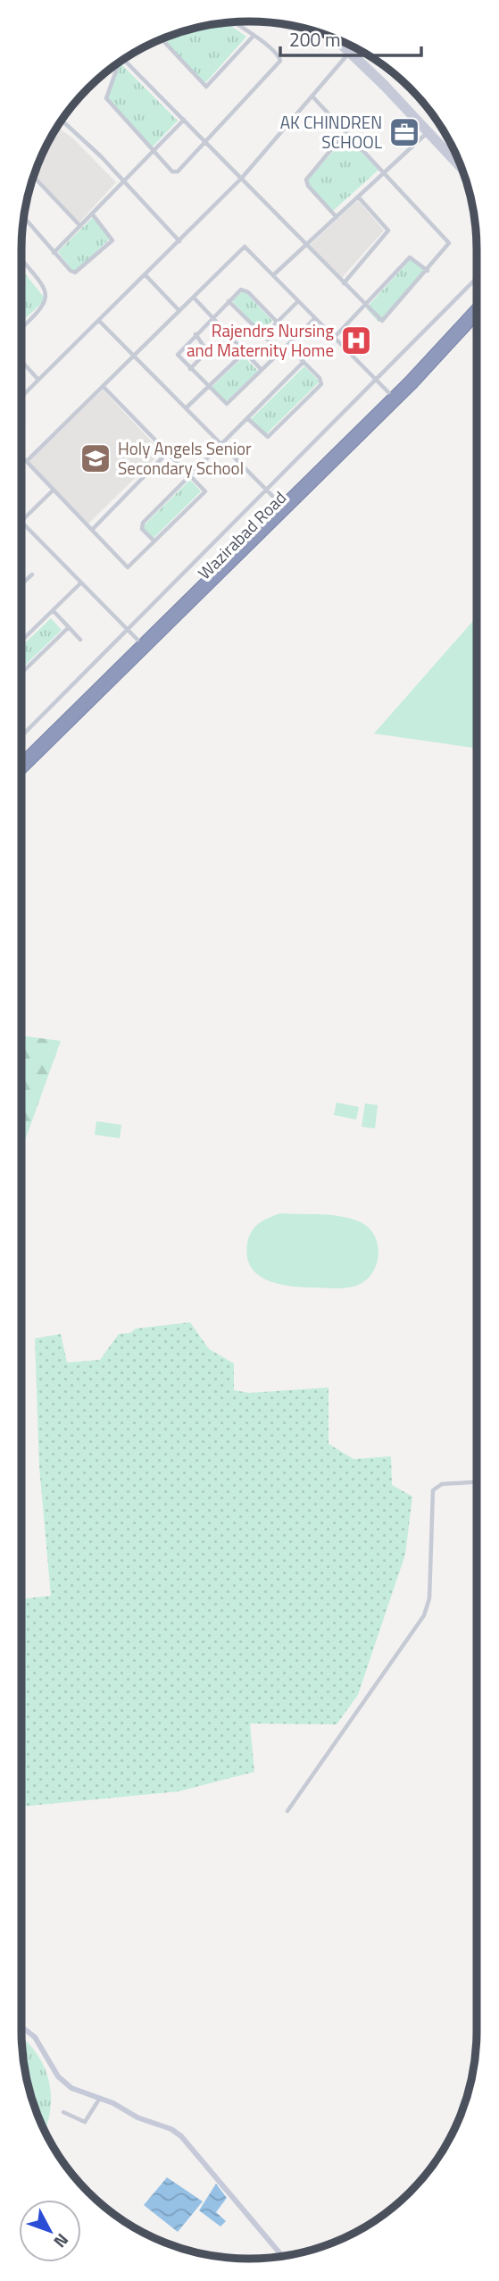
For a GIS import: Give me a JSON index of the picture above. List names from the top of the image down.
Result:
{
  "streets": {
    "highway": ["Wazirabad Road"]
  },
  "places": {
    "office": ["AK CHINDREN SCHOOL"],
    "hospital": ["Rajendrs Nursing and Maternity Home"],
    "school or university": ["Holy Angels Senior Secondary School"]
  },
  "scale_bar": "200 m",
  "north": "bottom right"
}
